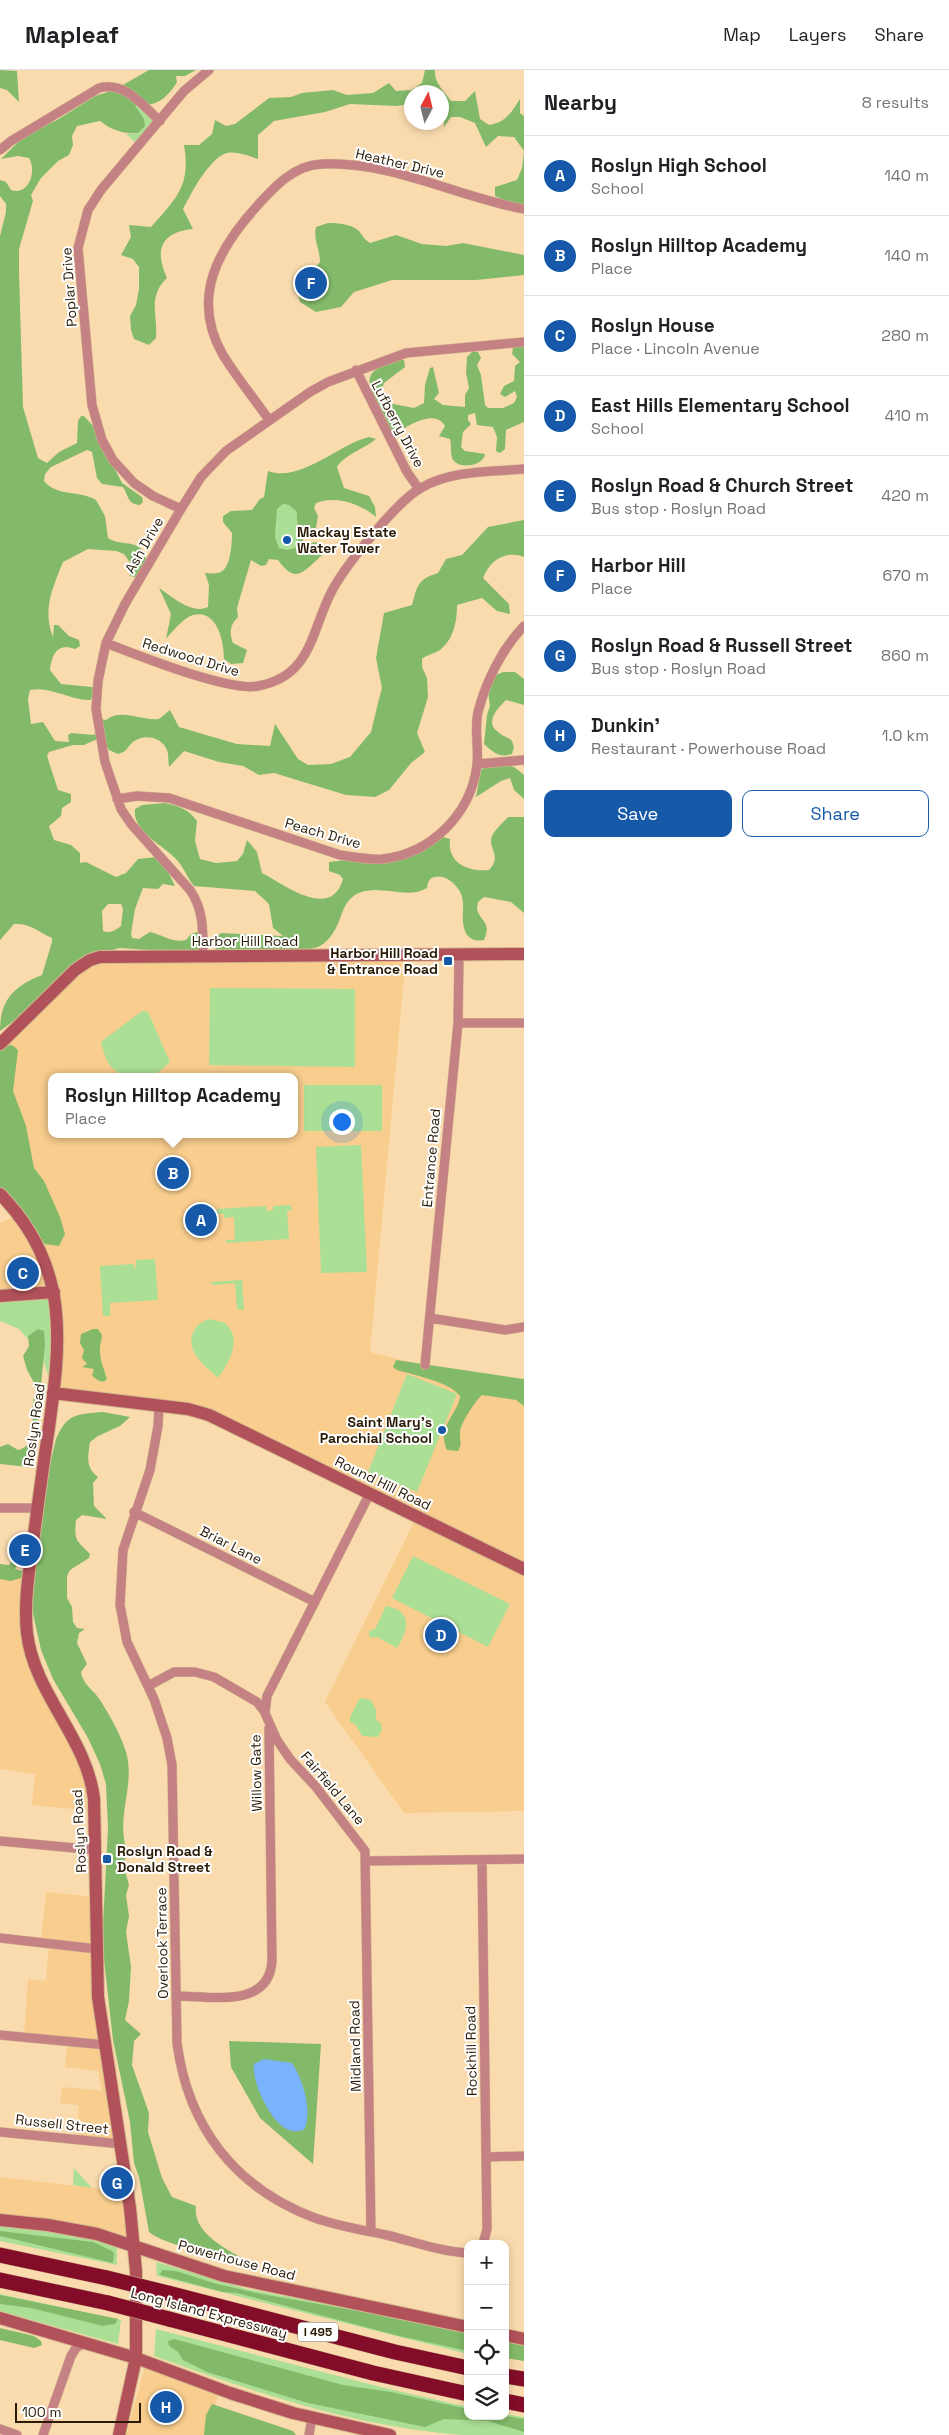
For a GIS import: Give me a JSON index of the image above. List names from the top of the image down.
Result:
{
  "streets": {
    "highway": ["Long Island Expressway", "I 495"],
    "main road": [
      "Harbor Hill Road",
      "Roslyn Road",
      "Round Hill Road",
      "Powerhouse Road"
    ],
    "street": [
      "Heather Drive",
      "Poplar Drive",
      "Lufberry Drive",
      "Ash Drive",
      "Redwood Drive",
      "Peach Drive",
      "Entrance Road",
      "Briar Lane",
      "Willow Gate",
      "Fairfield Lane",
      "Overlook Terrace",
      "Midland Road",
      "Rockhill Road",
      "Russell Street"
    ]
  },
  "crossings": [
    ["Heather Drive", "Ash Drive"],
    ["Poplar Drive", "Ash Drive"],
    ["Lufberry Drive", "Ash Drive"],
    ["Lufberry Drive", "Redwood Drive"],
    ["Ash Drive", "Redwood Drive"],
    ["Ash Drive", "Peach Drive"],
    ["Ash Drive", "Harbor Hill Road"],
    ["Harbor Hill Road", "Entrance Road"],
    ["Roslyn Road", "Round Hill Road"],
    ["Roslyn Road", "Russell Street"],
    ["Roslyn Road", "Powerhouse Road"],
    ["Round Hill Road", "Overlook Terrace"],
    ["Briar Lane", "Overlook Terrace"],
    ["Willow Gate", "Fairfield Lane"],
    ["Willow Gate", "Overlook Terrace"],
    ["Fairfield Lane", "Overlook Terrace"],
    ["Fairfield Lane", "Midland Road"],
    ["Overlook Terrace", "Midland Road"]
  ],
  "places": {
    "other": ["Mackay Estate Water Tower", "Saint Mary's Parochial School"],
    "transit": ["Harbor Hill Road & Entrance Road", "Roslyn Road & Donald Street"]
  },
  "scale_bar": "100 m",
  "north": "top",
  "page": {
    "header": "Mapleaf",
    "nav": ["Map", "Layers", "Share"],
    "heading": ["Nearby", "8 results"],
    "list": [
      {
        "mark": "A",
        "name": "Roslyn High School",
        "note": "School",
        "value": "140 m"
      },
      {
        "mark": "B",
        "name": "Roslyn Hilltop Academy",
        "note": "Place",
        "value": "140 m"
      },
      {
        "mark": "C",
        "name": "Roslyn House",
        "note": "Place · Lincoln Avenue",
        "value": "280 m"
      },
      {
        "mark": "D",
        "name": "East Hills Elementary School",
        "note": "School",
        "value": "410 m"
      },
      {
        "mark": "E",
        "name": "Roslyn Road & Church Street",
        "note": "Bus stop · Roslyn Road",
        "value": "420 m"
      },
      {
        "mark": "F",
        "name": "Harbor Hill",
        "note": "Place",
        "value": "670 m"
      },
      {
        "mark": "G",
        "name": "Roslyn Road & Russell Street",
        "note": "Bus stop · Roslyn Road",
        "value": "860 m"
      },
      {
        "mark": "H",
        "name": "Dunkin'",
        "note": "Restaurant · Powerhouse Road",
        "value": "1.0 km"
      }
    ],
    "pins": [
      "F",
      "B",
      "A",
      "C",
      "E",
      "D",
      "G",
      "H"
    ],
    "buttons": ["Save", "Share"],
    "popup": ["Roslyn Hilltop Academy", "Place"],
    "map_buttons": ["+", "−"],
    "scale": "100 m"
  }
}
